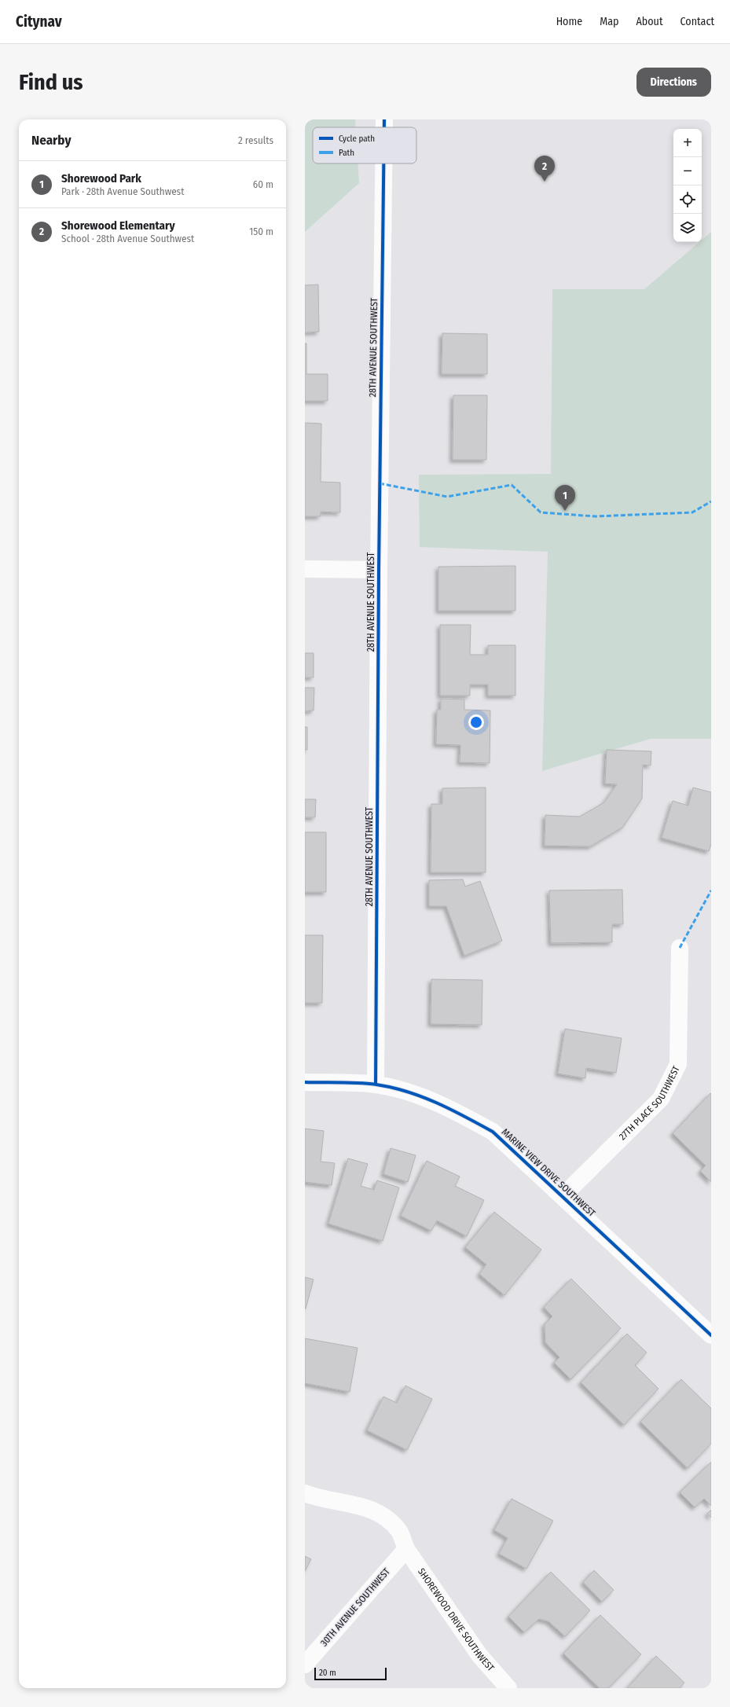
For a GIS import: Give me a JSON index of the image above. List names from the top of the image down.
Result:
{
  "streets": {
    "street": [
      "28TH AVENUE SOUTHWEST",
      "27TH PLACE SOUTHWEST",
      "MARINE VIEW DRIVE SOUTHWEST",
      "30TH AVENUE SOUTHWEST",
      "SHOREWOOD DRIVE SOUTHWEST"
    ]
  },
  "crossings": [
    ["28TH AVENUE SOUTHWEST", "MARINE VIEW DRIVE SOUTHWEST"],
    ["27TH PLACE SOUTHWEST", "MARINE VIEW DRIVE SOUTHWEST"],
    ["30TH AVENUE SOUTHWEST", "SHOREWOOD DRIVE SOUTHWEST"]
  ],
  "legend": ["Cycle path", "Path"],
  "scale_bar": "20 m",
  "page": {
    "header": "Citynav",
    "nav": [
      "Home",
      "Map",
      "About",
      "Contact"
    ],
    "buttons": "Directions",
    "title": "Find us",
    "heading": ["Nearby", "2 results"],
    "map_buttons": ["+", "−"],
    "pins": ["2", "1"],
    "list": [
      {
        "mark": "1",
        "name": "Shorewood Park",
        "note": "Park · 28th Avenue Southwest",
        "value": "60 m"
      },
      {
        "mark": "2",
        "name": "Shorewood Elementary",
        "note": "School · 28th Avenue Southwest",
        "value": "150 m"
      }
    ],
    "scale": "20 m"
  }
}
